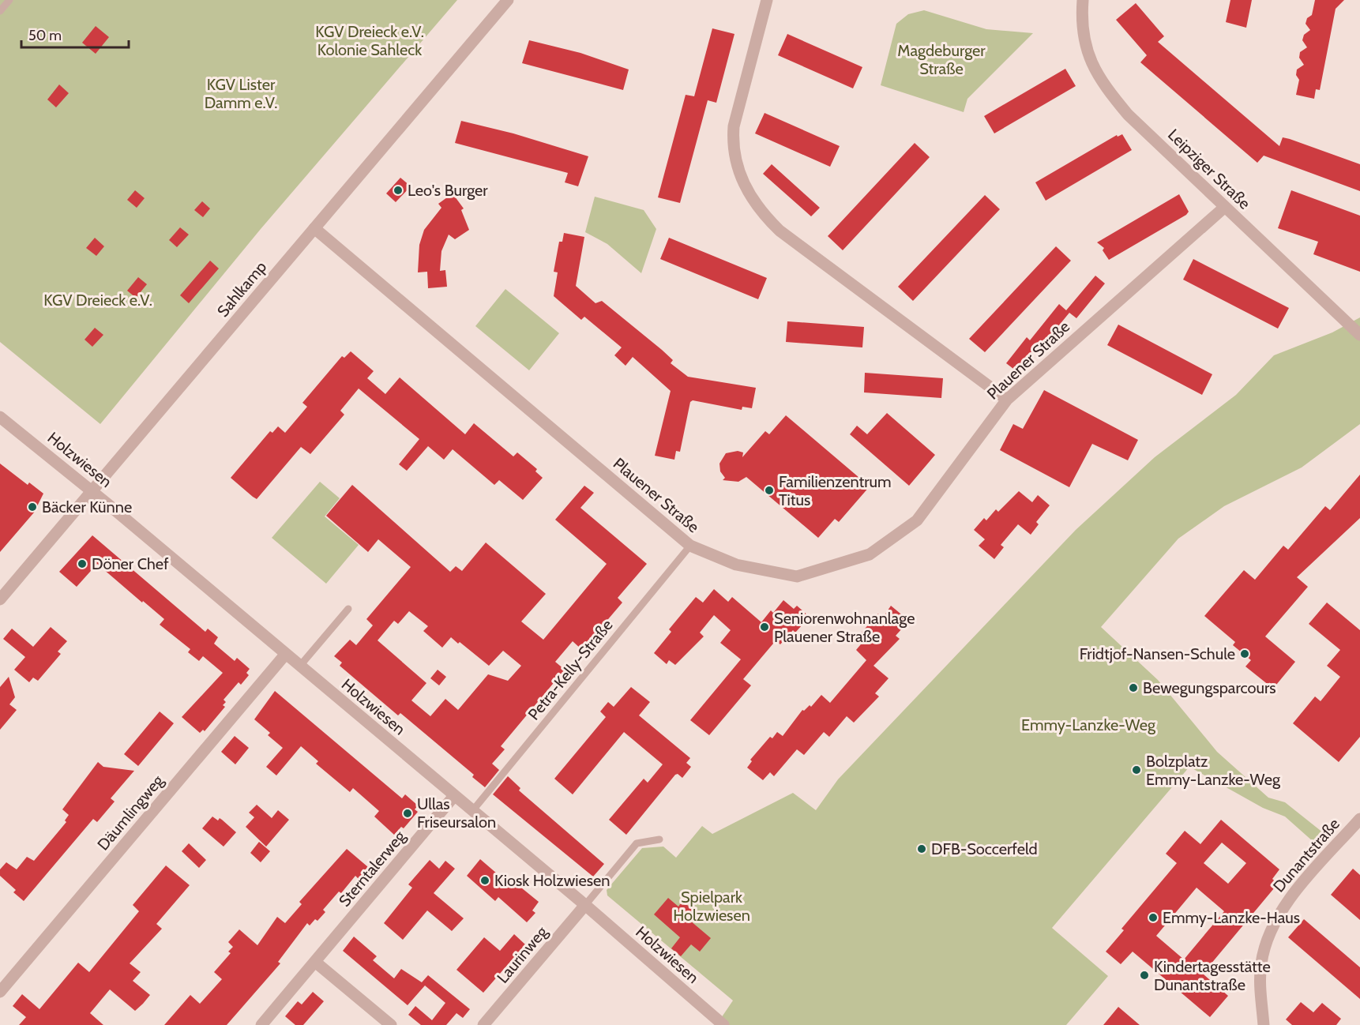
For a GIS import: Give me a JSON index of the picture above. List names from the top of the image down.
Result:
{
  "streets": {
    "street": [
      "Leipziger Straße",
      "Sahlkamp",
      "Plauener Straße",
      "Holzwiesen",
      "Däumlingweg",
      "Dunantstraße",
      "Sterntalerweg",
      "Laurinweg"
    ],
    "lane": ["Petra-Kelly-Straße"]
  },
  "crossings": [
    ["Leipziger Straße", "Plauener Straße"],
    ["Sahlkamp", "Plauener Straße"],
    ["Sahlkamp", "Holzwiesen"],
    ["Plauener Straße", "Petra-Kelly-Straße"],
    ["Holzwiesen", "Petra-Kelly-Straße"],
    ["Holzwiesen", "Däumlingweg"],
    ["Holzwiesen", "Sterntalerweg"],
    ["Holzwiesen", "Laurinweg"]
  ],
  "parks": [
    "KGV Dreieck e.V. Kolonie Sahleck",
    "Magdeburger Straße",
    "KGV Lister Damm e.V.",
    "KGV Dreieck e.V.",
    "Emmy-Lanzke-Weg",
    "Spielpark Holzwiesen"
  ],
  "places": [
    "Leo's Burger",
    "Familienzentrum Titus",
    "Bäcker Künne",
    "Döner Chef",
    "Seniorenwohnanlage Plauener Straße",
    "Fridtjof-Nansen-Schule",
    "Bewegungsparcours",
    "Bolzplatz Emmy-Lanzke-Weg",
    "Ullas Friseursalon",
    "DFB-Soccerfeld",
    "Kiosk Holzwiesen",
    "Emmy-Lanzke-Haus",
    "Kindertagesstätte Dunantstraße"
  ],
  "scale_bar": "50 m"
}
